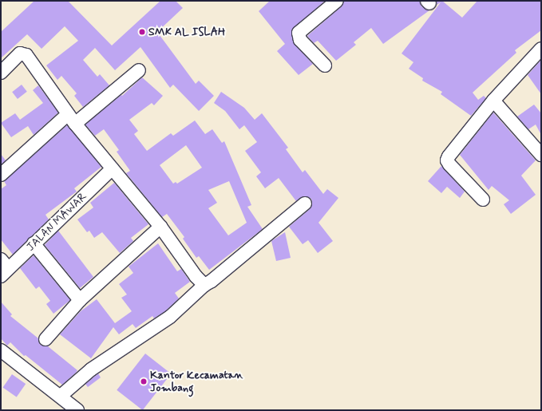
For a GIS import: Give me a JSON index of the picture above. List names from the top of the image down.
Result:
{
  "streets": {
    "street": ["JALAN MAWAR"]
  },
  "places": ["SMK AL ISLAH", "Kantor Kecamatan Jombang"]
}
